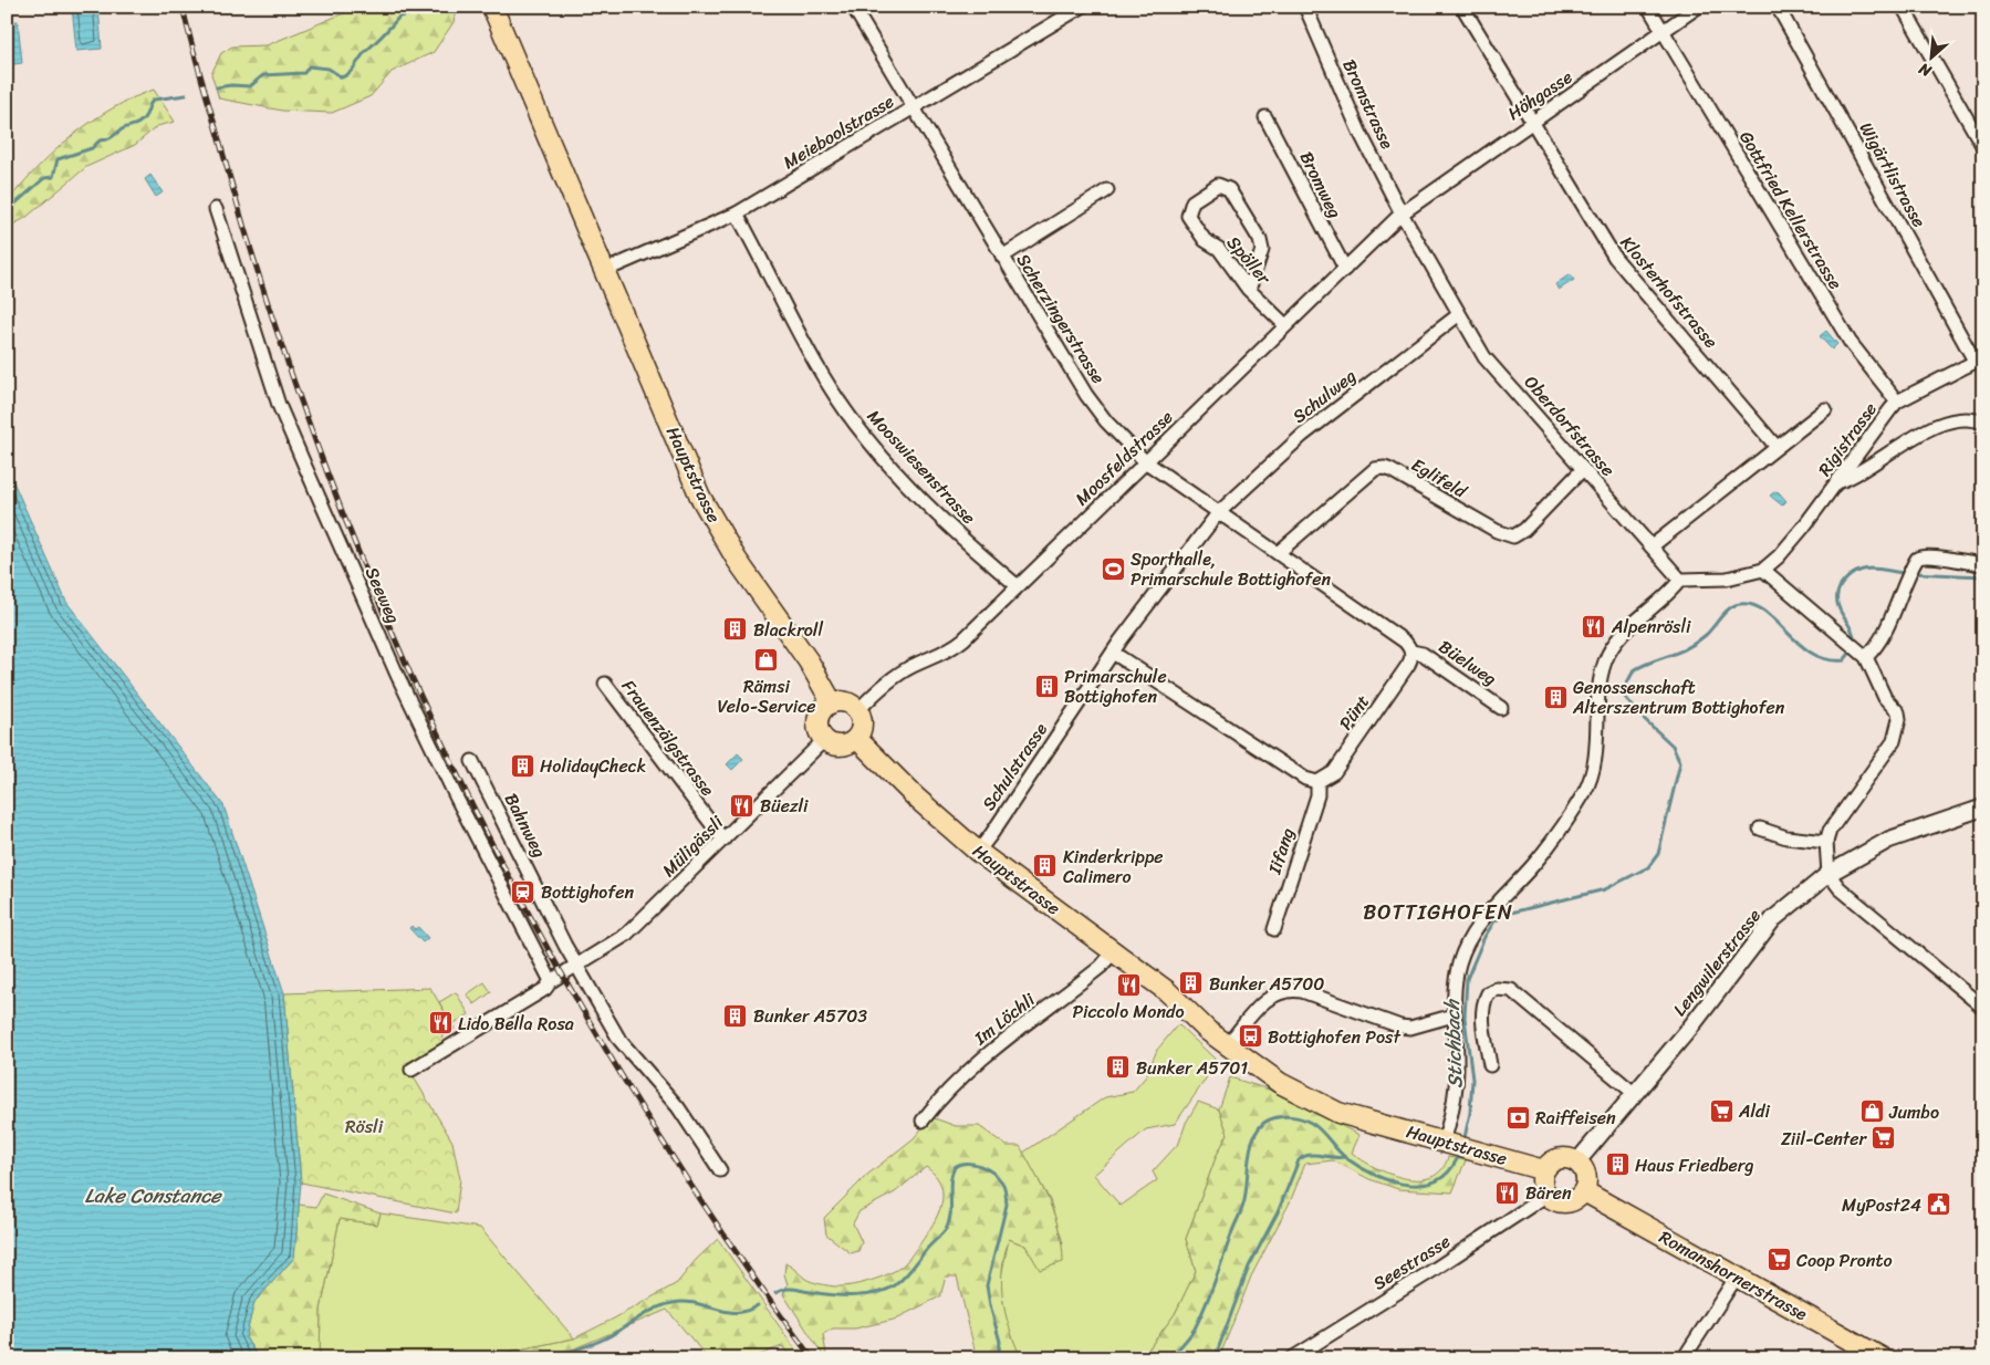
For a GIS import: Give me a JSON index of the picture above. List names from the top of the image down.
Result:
{
  "streets": {
    "main road": ["Hauptstrasse", "Romanshornerstrasse"],
    "street": [
      "Höhgasse",
      "Bromstrasse",
      "Meieboolstrasse",
      "Wigärtlistrasse",
      "Bromweg",
      "Gottfried Kellerstrasse",
      "Spöller",
      "Klosterhofstrasse",
      "Scherzingerstrasse",
      "Schulweg",
      "Oberdorfstrasse",
      "Rigistrasse",
      "Moosfeldstrasse",
      "Mooswiesenstrasse",
      "Eglifeld",
      "Seeweg",
      "Büelweg",
      "Pünt",
      "Frauenzälgstrasse",
      "Schulstrasse",
      "Bahnweg",
      "Müligässli",
      "Iifang",
      "Lengwilerstrasse",
      "Im Löchli",
      "Seestrasse"
    ]
  },
  "crossings": [
    ["Höhgasse", "Bromstrasse"],
    ["Höhgasse", "Gottfried Kellerstrasse"],
    ["Höhgasse", "Klosterhofstrasse"],
    ["Höhgasse", "Oberdorfstrasse"],
    ["Höhgasse", "Moosfeldstrasse"],
    ["Bromstrasse", "Oberdorfstrasse"],
    ["Bromstrasse", "Moosfeldstrasse"],
    ["Meieboolstrasse", "Scherzingerstrasse"],
    ["Meieboolstrasse", "Mooswiesenstrasse"],
    ["Meieboolstrasse", "Hauptstrasse"],
    ["Wigärtlistrasse", "Rigistrasse"],
    ["Bromweg", "Moosfeldstrasse"],
    ["Gottfried Kellerstrasse", "Rigistrasse"],
    ["Spöller", "Moosfeldstrasse"],
    ["Scherzingerstrasse", "Schulweg"],
    ["Scherzingerstrasse", "Moosfeldstrasse"],
    ["Scherzingerstrasse", "Schulstrasse"],
    ["Schulweg", "Oberdorfstrasse"],
    ["Schulweg", "Schulstrasse"],
    ["Oberdorfstrasse", "Moosfeldstrasse"],
    ["Oberdorfstrasse", "Eglifeld"],
    ["Moosfeldstrasse", "Mooswiesenstrasse"],
    ["Moosfeldstrasse", "Hauptstrasse"],
    ["Moosfeldstrasse", "Müligässli"],
    ["Hauptstrasse", "Schulstrasse"],
    ["Hauptstrasse", "Müligässli"],
    ["Hauptstrasse", "Lengwilerstrasse"],
    ["Hauptstrasse", "Im Löchli"],
    ["Hauptstrasse", "Seestrasse"],
    ["Hauptstrasse", "Romanshornerstrasse"],
    ["Seeweg", "Müligässli"],
    ["Büelweg", "Pünt"],
    ["Pünt", "Iifang"],
    ["Frauenzälgstrasse", "Müligässli"],
    ["Bahnweg", "Müligässli"],
    ["Lengwilerstrasse", "Seestrasse"],
    ["Lengwilerstrasse", "Romanshornerstrasse"],
    ["Seestrasse", "Romanshornerstrasse"]
  ],
  "districts": ["BOTTIGHOFEN"],
  "water": ["Stichbach", "Lake Constance"],
  "parks": ["Rösli"],
  "places": {
    "sports": ["Sporthalle, Primarschule Bottighofen"],
    "restaurant": [
      "Alpenrösli",
      "Büezli",
      "Piccolo Mondo",
      "Lido Bella Rosa",
      "Bären"
    ],
    "building": [
      "Blackroll",
      "Primarschule Bottighofen",
      "Genossenschaft Alterszentrum Bottighofen",
      "HolidayCheck",
      "Kinderkrippe Calimero",
      "Bunker A5700",
      "Bunker A5703",
      "Bunker A5701",
      "Haus Friedberg"
    ],
    "shop": ["Rämsi Velo-Service", "Jumbo"],
    "station": ["Bottighofen"],
    "bus stop": ["Bottighofen Post"],
    "supermarket": ["Aldi", "Ziil-Center", "Coop Pronto"],
    "bank": ["Raiffeisen"],
    "public building": ["MyPost24"]
  },
  "north": "bottom left"
}
